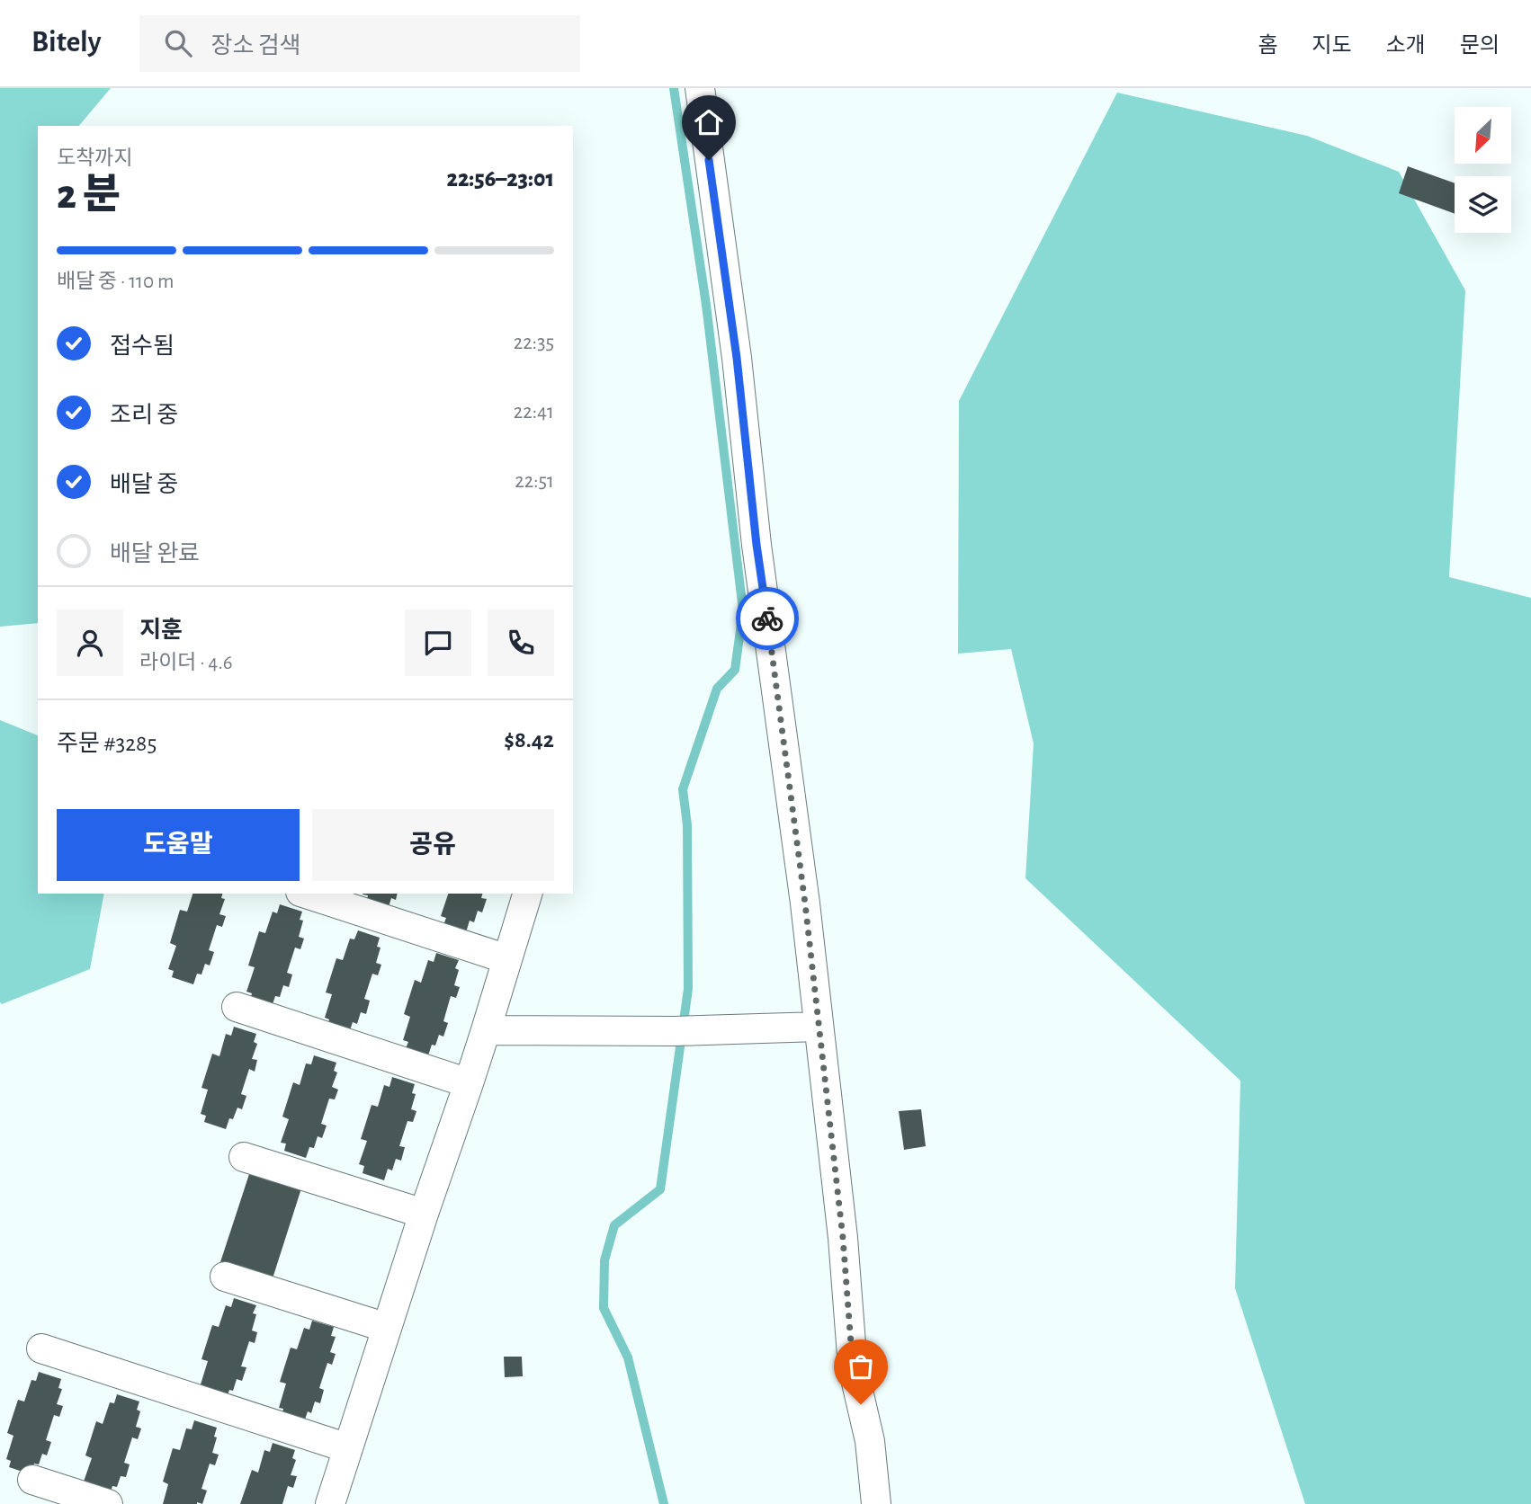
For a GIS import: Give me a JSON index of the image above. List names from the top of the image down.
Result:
{
  "north": "bottom left",
  "page": {
    "header": "Bitely",
    "search": "장소 검색",
    "nav": [
      "홈",
      "지도",
      "소개",
      "문의"
    ],
    "heading": ["2 분", "도착까지", "22:56–23:01"],
    "panel": [
      "지훈",
      "라이더 · 4.6",
      "주문 #3285",
      "$8.42"
    ],
    "bar": "배달 중 · 110 m",
    "list": [
      ["접수됨", "22:35"],
      ["조리 중", "22:41"],
      ["배달 중", "22:51"],
      "배달 완료"
    ],
    "buttons": ["도움말", "공유"]
  }
}
